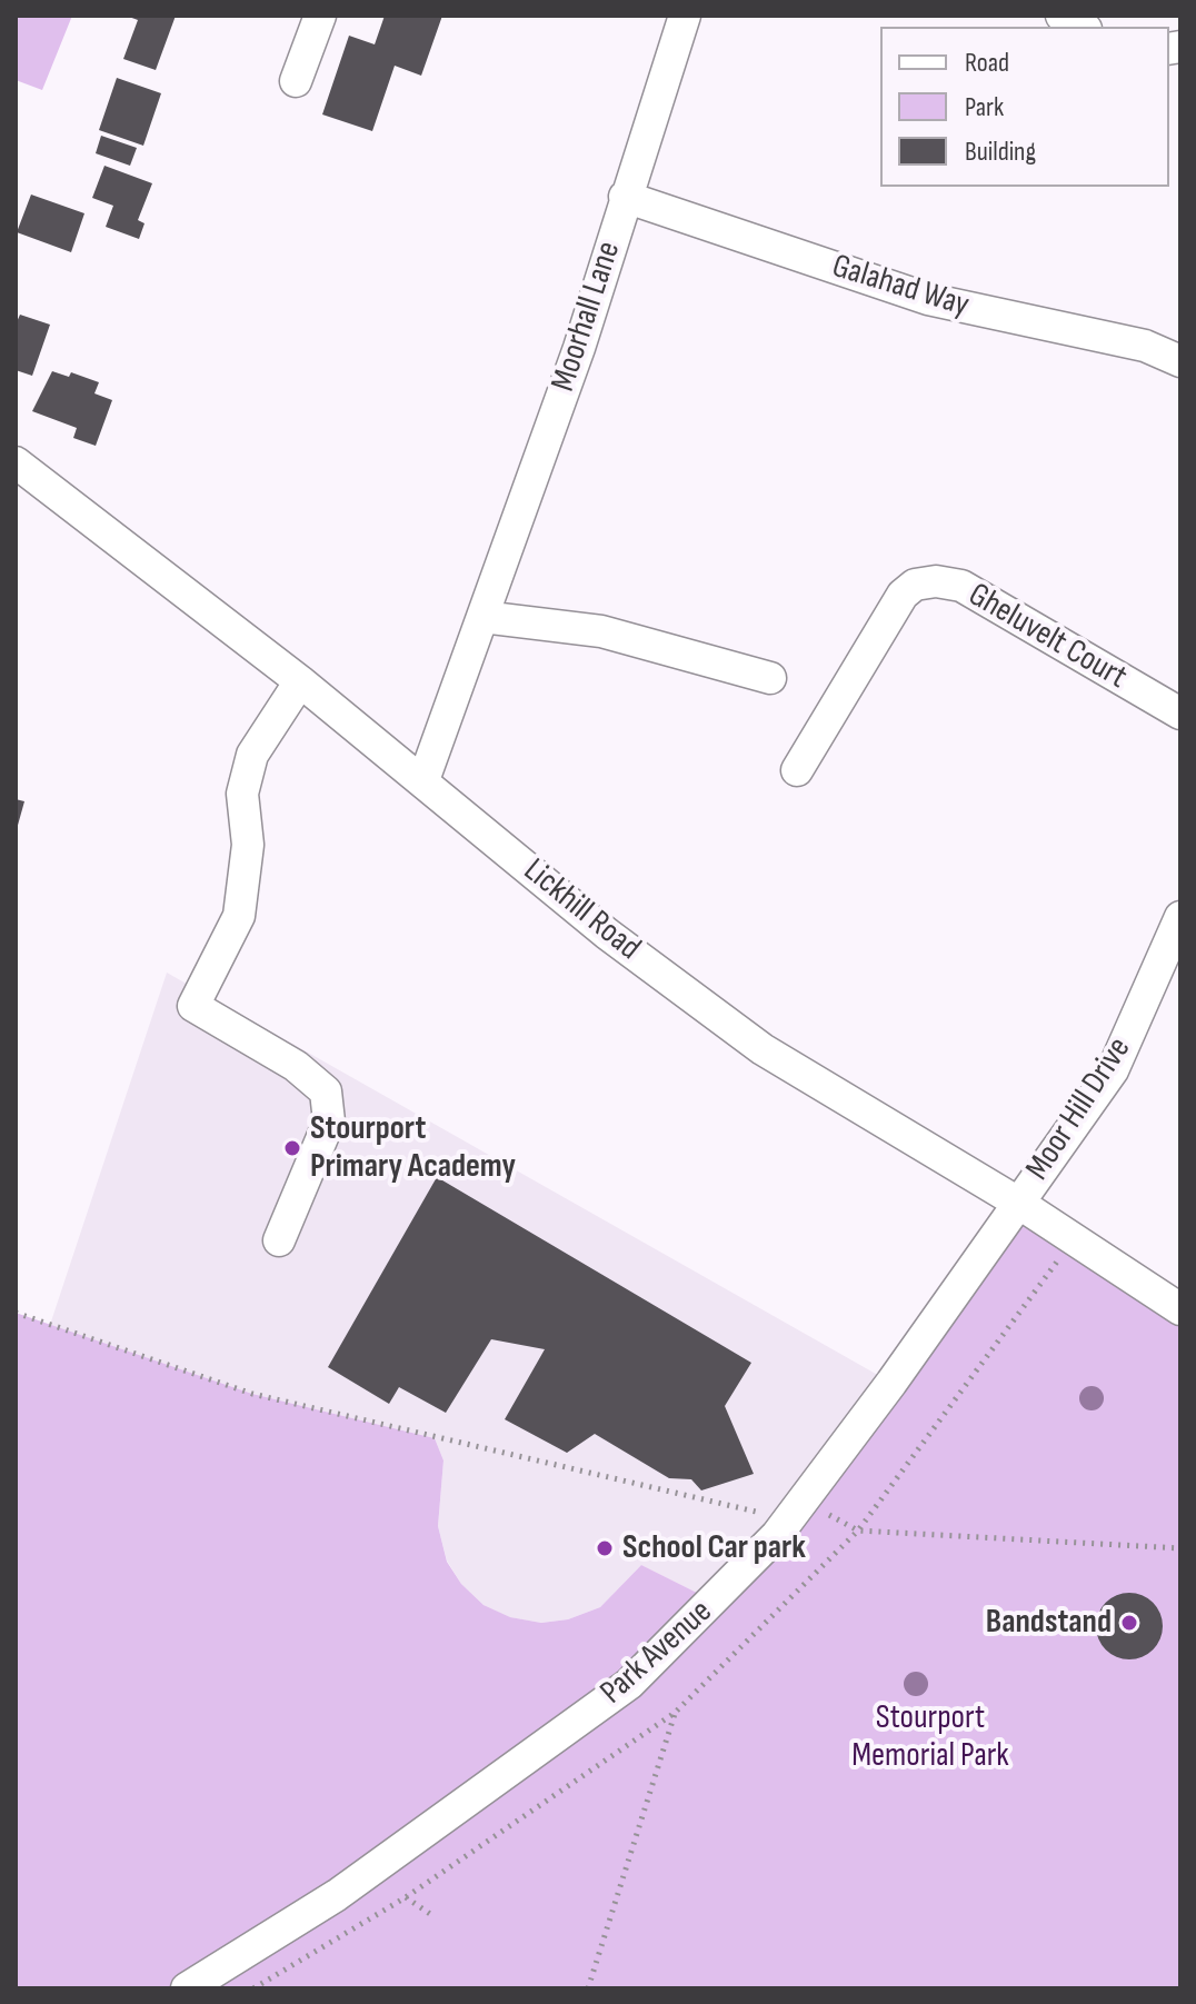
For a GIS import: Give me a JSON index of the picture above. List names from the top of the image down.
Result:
{
  "streets": {
    "street": [
      "Galahad Way",
      "Moorhall Lane",
      "Gheluvelt Court",
      "Lickhill Road",
      "Moor Hill Drive",
      "Park Avenue"
    ]
  },
  "crossings": [
    ["Galahad Way", "Moorhall Lane"],
    ["Moorhall Lane", "Lickhill Road"],
    ["Lickhill Road", "Moor Hill Drive"],
    ["Lickhill Road", "Park Avenue"],
    ["Moor Hill Drive", "Park Avenue"]
  ],
  "parks": ["Stourport Memorial Park"],
  "places": ["Stourport Primary Academy", "School Car park", "Bandstand"],
  "legend": ["Road", "Park", "Building"]
}
